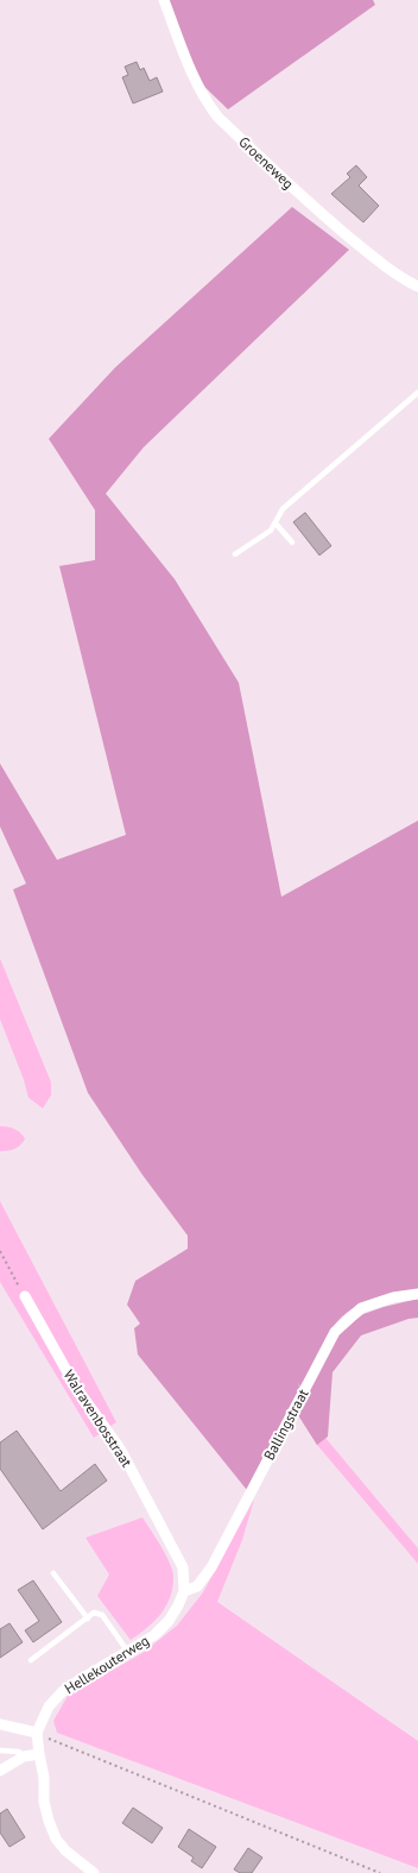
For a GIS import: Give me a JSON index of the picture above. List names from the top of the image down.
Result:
{
  "streets": {
    "street": [
      "Groeneweg",
      "Walravenbosstraat",
      "Ballingstraat",
      "Hellekouterweg"
    ]
  },
  "crossings": [
    ["Walravenbosstraat", "Ballingstraat"],
    ["Walravenbosstraat", "Hellekouterweg"],
    ["Ballingstraat", "Hellekouterweg"]
  ]
}
